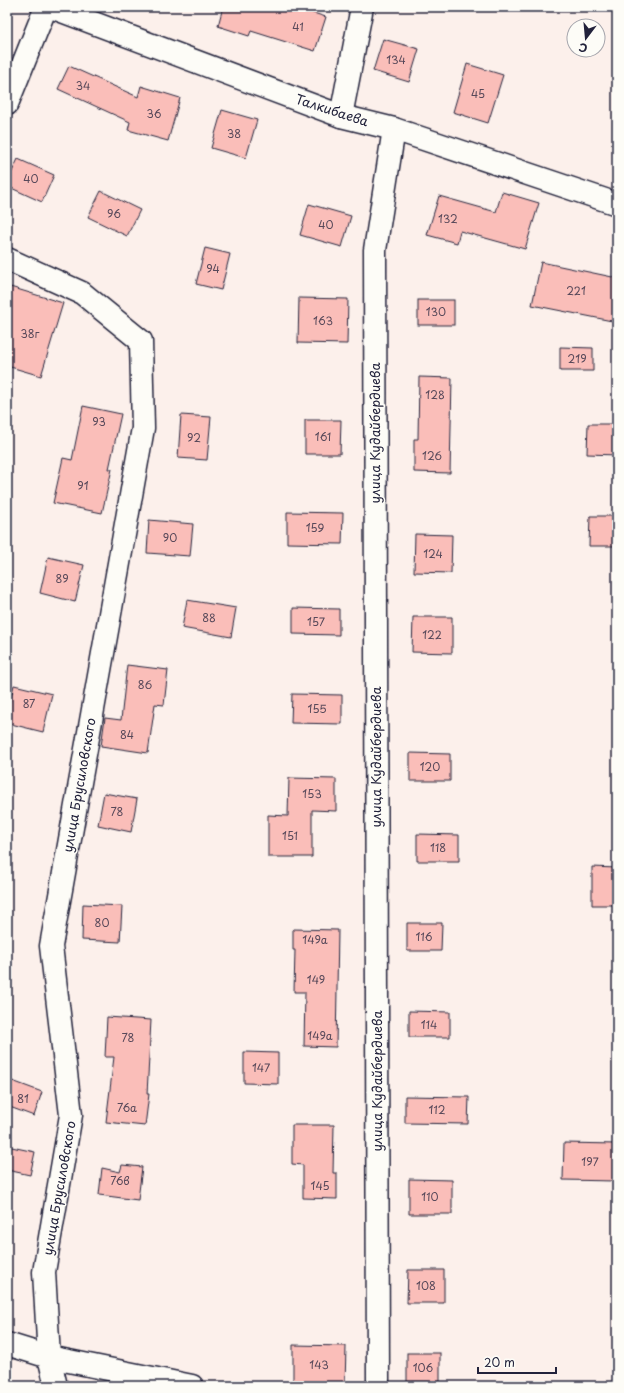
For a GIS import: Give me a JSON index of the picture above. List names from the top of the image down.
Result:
{
  "streets": {
    "street": ["Талкибаева", "улица Кудайбердиева", "улица Брусиловского"]
  },
  "crossings": [
    ["Талкибаева", "улица Кудайбердиева"]
  ],
  "house_numbers": [
    "41",
    "134",
    "34",
    "45",
    "36",
    "38",
    "40",
    "96",
    "132",
    "40",
    "94",
    "221",
    "130",
    "163",
    "38г",
    "219",
    "128",
    "93",
    "161",
    "92",
    "126",
    "91",
    "159",
    "90",
    "124",
    "89",
    "88",
    "157",
    "122",
    "86",
    "87",
    "155",
    "84",
    "120",
    "153",
    "78",
    "151",
    "118",
    "80",
    "116",
    "149а",
    "149",
    "114",
    "149а",
    "78",
    "147",
    "81",
    "76а",
    "112",
    "197",
    "76в",
    "145",
    "110",
    "108",
    "143",
    "106"
  ],
  "scale_bar": "20 m",
  "north": "bottom"
}
